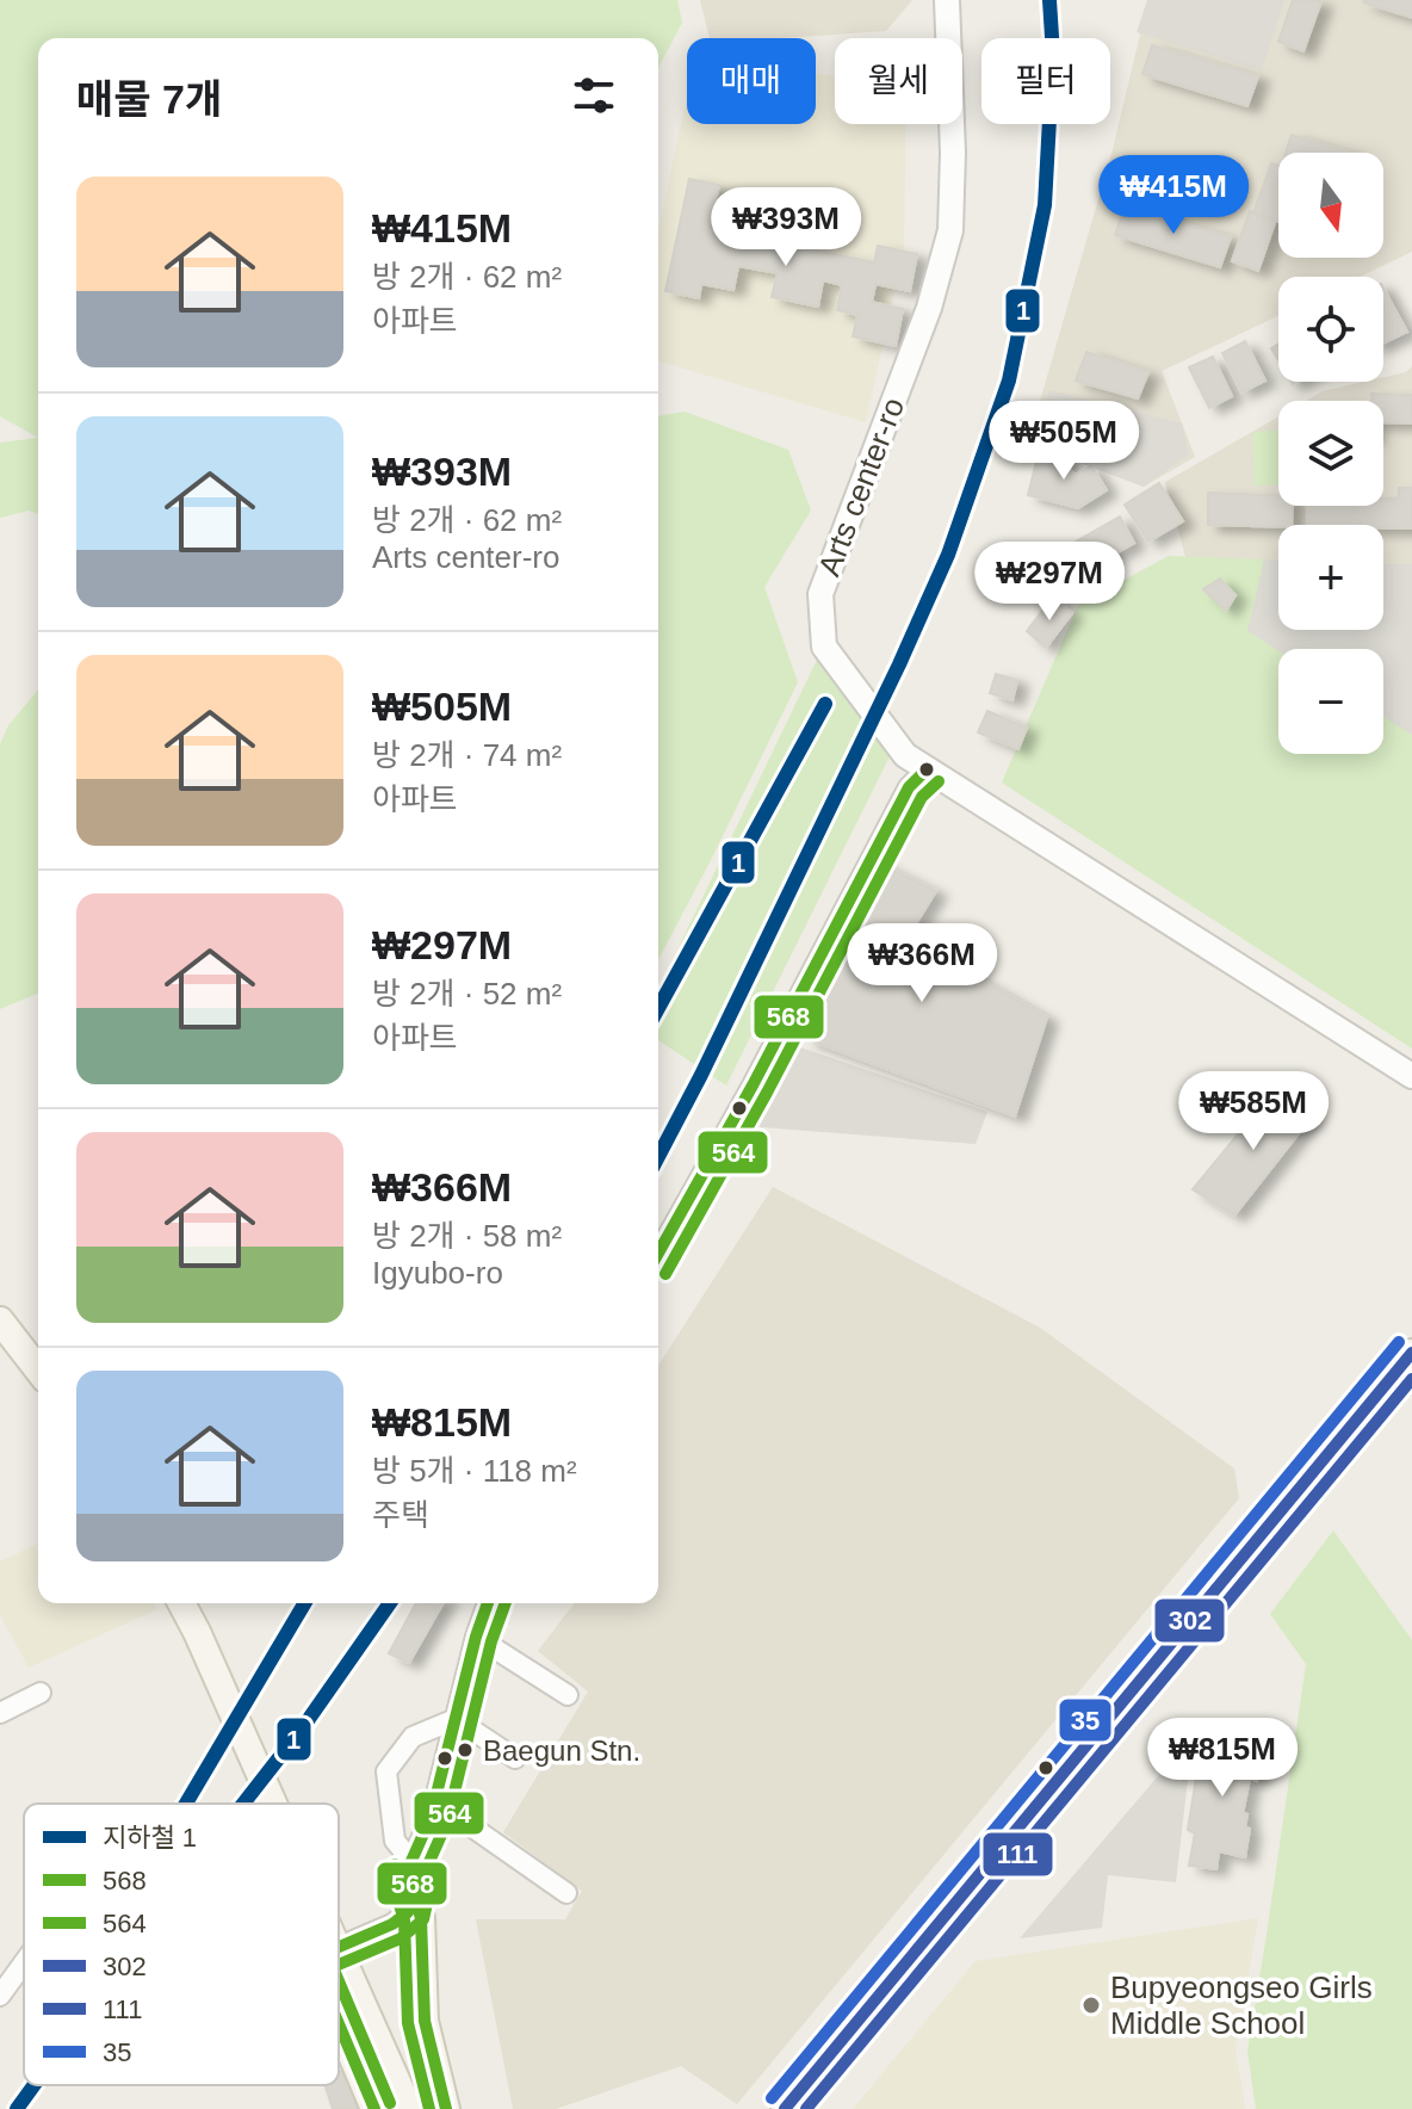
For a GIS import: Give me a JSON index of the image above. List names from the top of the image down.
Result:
{
  "streets": {
    "street": ["Arts center-ro"]
  },
  "places": ["Baegun Stn.", "Bupyeongseo Girls Middle School"],
  "lines": [
    "metro line 1",
    "transit line 568",
    "transit line 564",
    "transit line 35",
    "transit line 302",
    "transit line 111"
  ],
  "legend": [
    "지하철 1",
    "568",
    "564",
    "302",
    "111",
    "35"
  ],
  "north": "bottom",
  "page": {
    "chip": ["매매", "월세", "필터"],
    "heading": "매물 7개",
    "map_buttons": ["+", "−"],
    "list": [
      {
        "name": "₩415M",
        "note": "방 2개 · 62 m² · 아파트"
      },
      {
        "name": "₩393M",
        "note": "방 2개 · 62 m² · Arts center-ro"
      },
      {
        "name": "₩505M",
        "note": "방 2개 · 74 m² · 아파트"
      },
      {
        "name": "₩297M",
        "note": "방 2개 · 52 m² · 아파트"
      },
      {
        "name": "₩366M",
        "note": "방 2개 · 58 m² · Igyubo-ro"
      },
      {
        "name": "₩815M",
        "note": "방 5개 · 118 m² · 주택"
      }
    ],
    "price": [
      "₩415M",
      "₩393M",
      "₩505M",
      "₩297M",
      "₩366M",
      "₩585M",
      "₩815M"
    ]
  }
}
